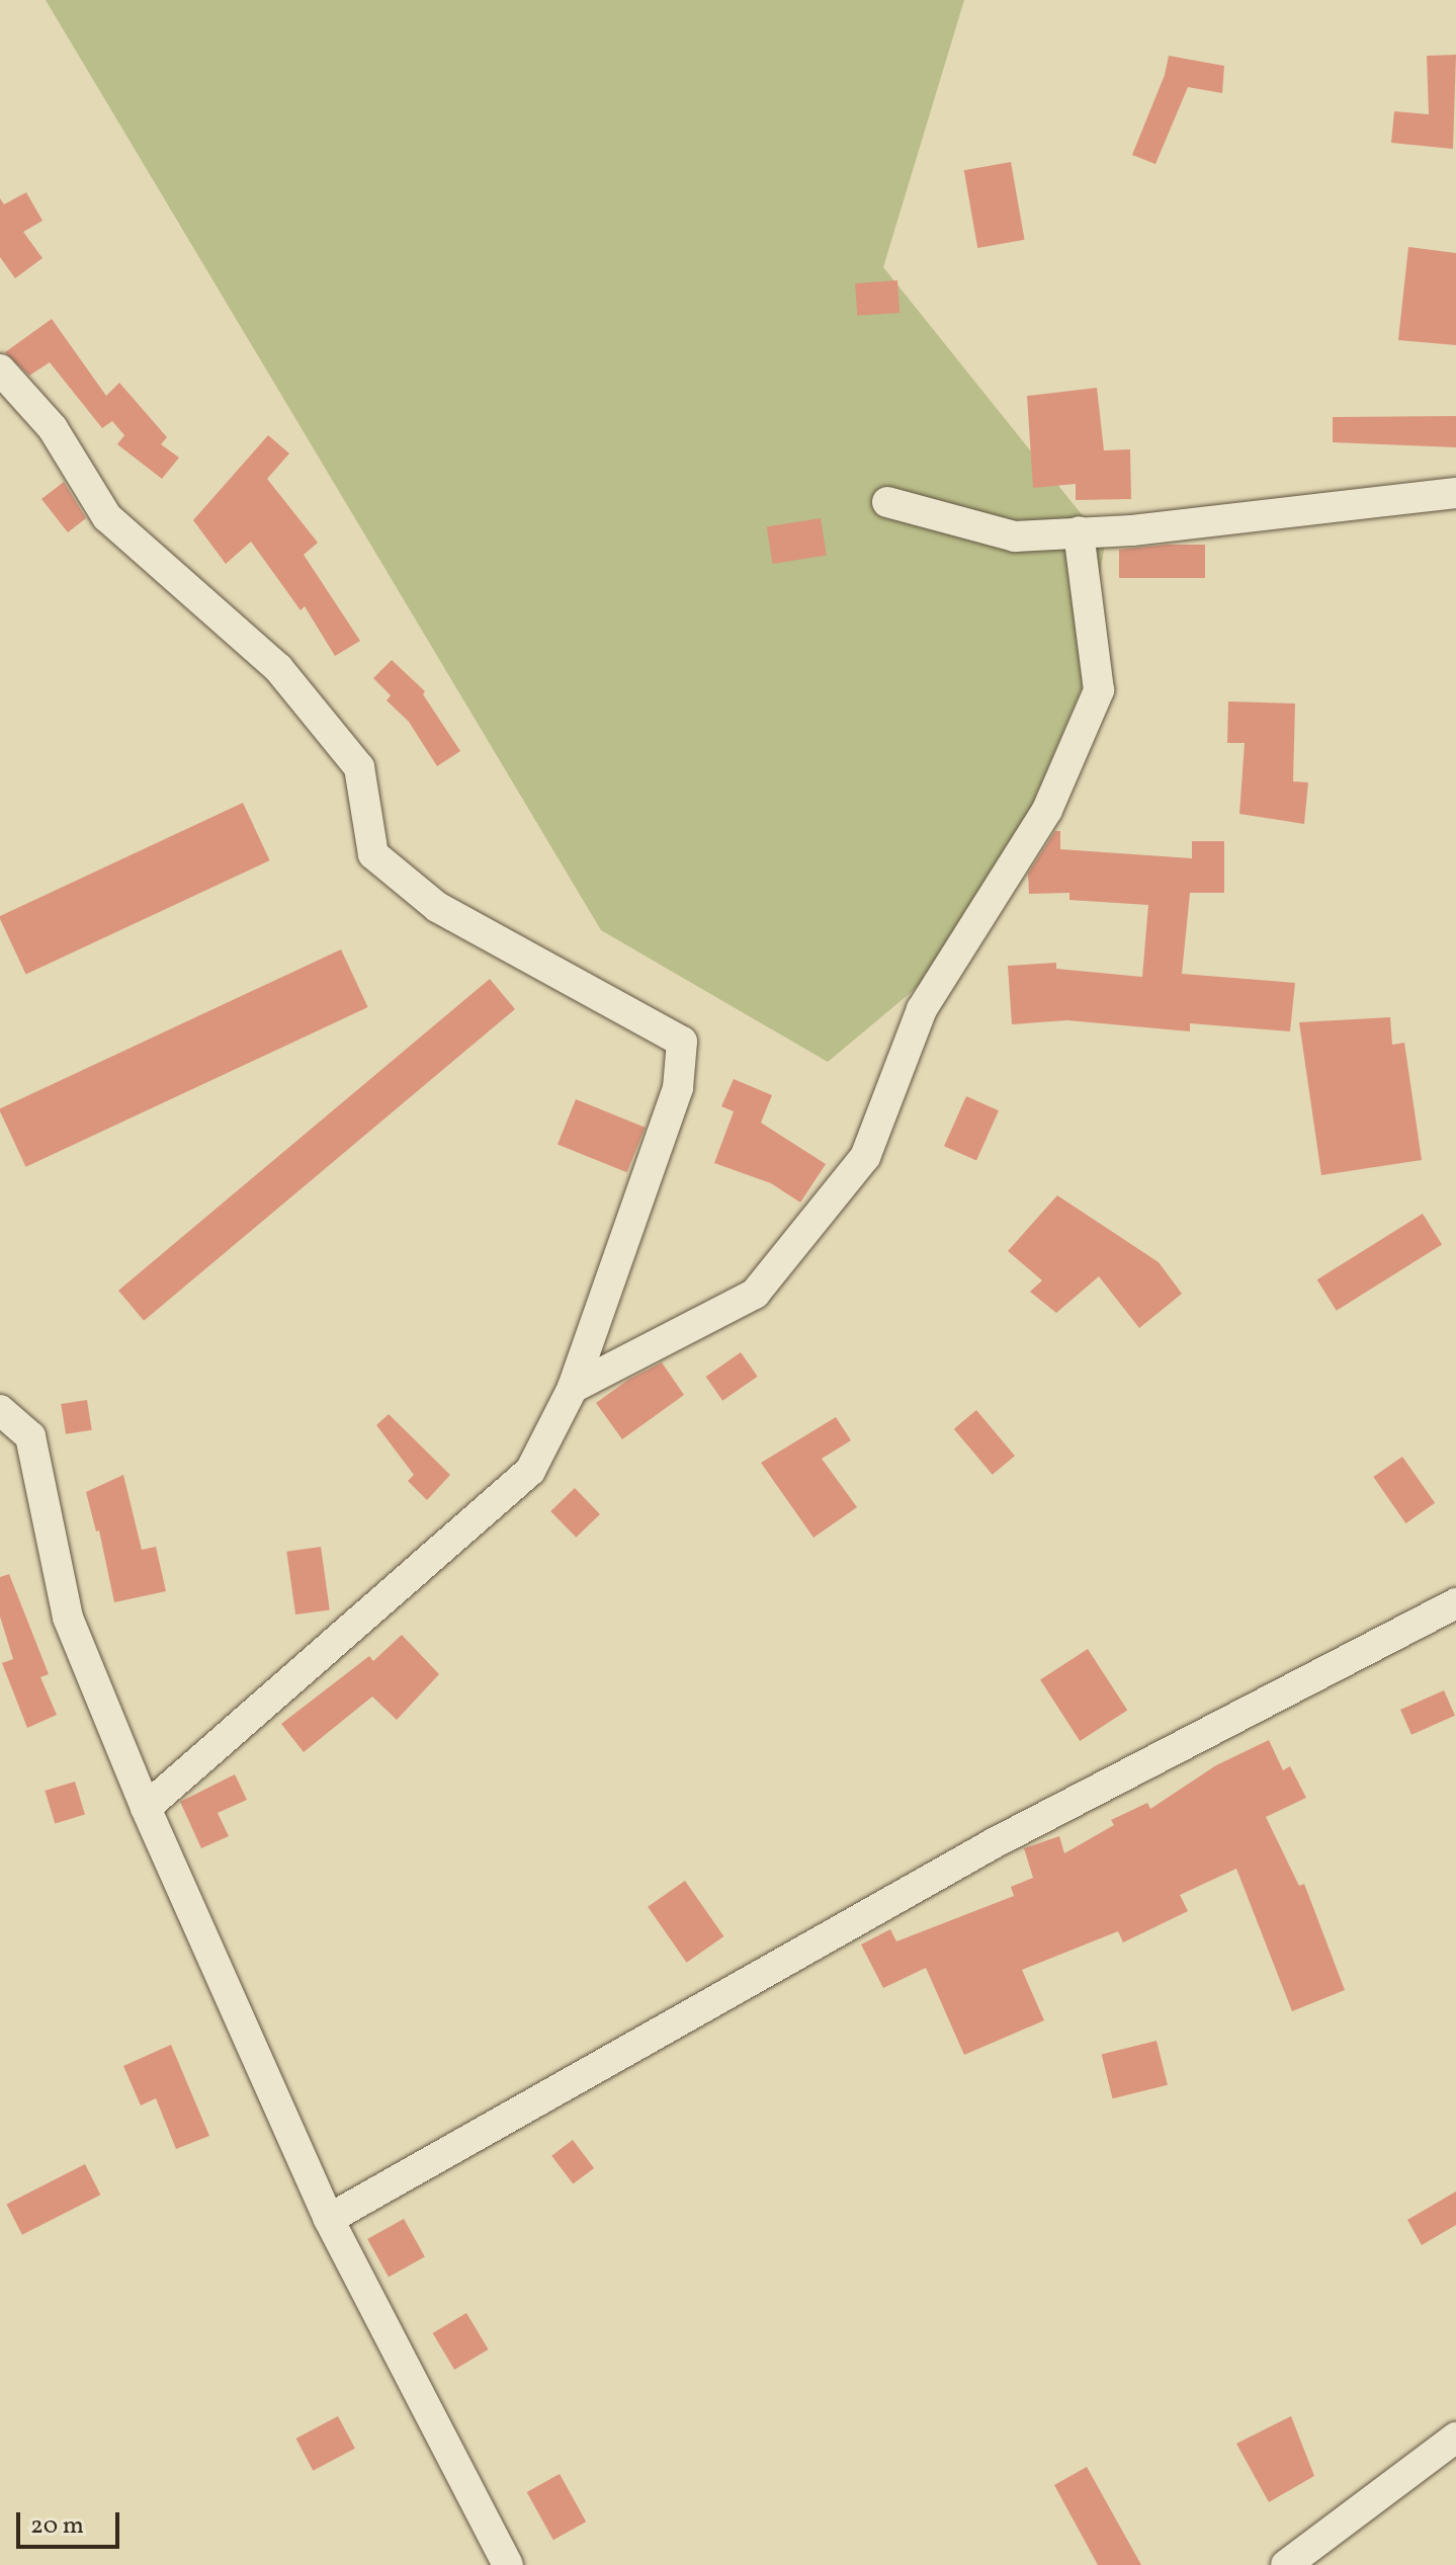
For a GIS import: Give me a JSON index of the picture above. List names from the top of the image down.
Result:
{
  "scale_bar": "20 m"
}
